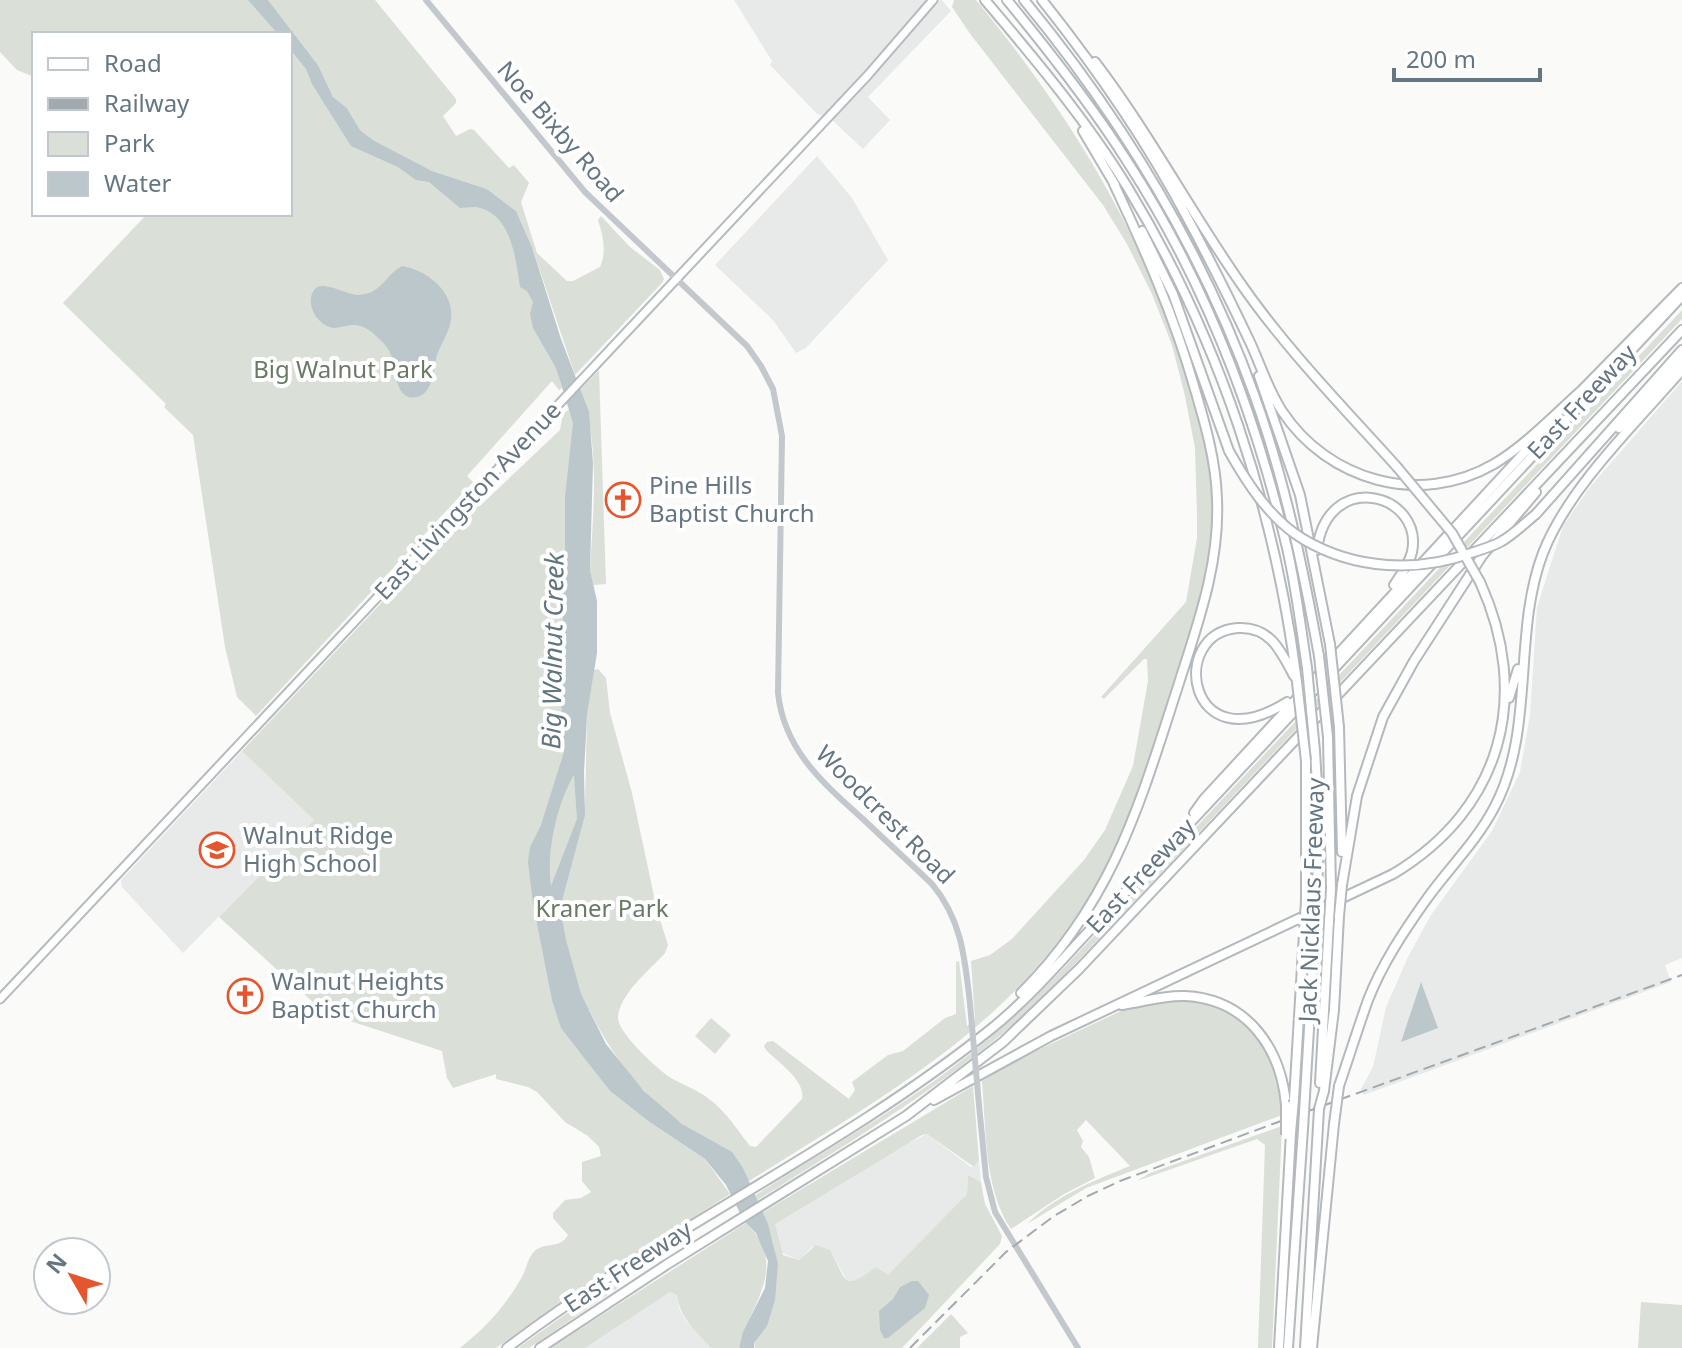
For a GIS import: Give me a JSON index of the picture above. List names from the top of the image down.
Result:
{
  "streets": {
    "highway": ["East Freeway", "Jack Nicklaus Freeway"],
    "main road": ["East Livingston Avenue"],
    "street": ["Noe Bixby Road", "Woodcrest Road"]
  },
  "crossings": [
    ["Noe Bixby Road", "East Livingston Avenue"],
    ["Noe Bixby Road", "Woodcrest Road"],
    ["East Livingston Avenue", "Woodcrest Road"]
  ],
  "water": ["Big Walnut Creek"],
  "parks": ["Big Walnut Park", "Kraner Park"],
  "places": {
    "church": ["Pine Hills Baptist Church", "Walnut Heights Baptist Church"],
    "school or university": ["Walnut Ridge High School"]
  },
  "legend": [
    "Road",
    "Railway",
    "Park",
    "Water"
  ],
  "scale_bar": "200 m",
  "north": "top left"
}
